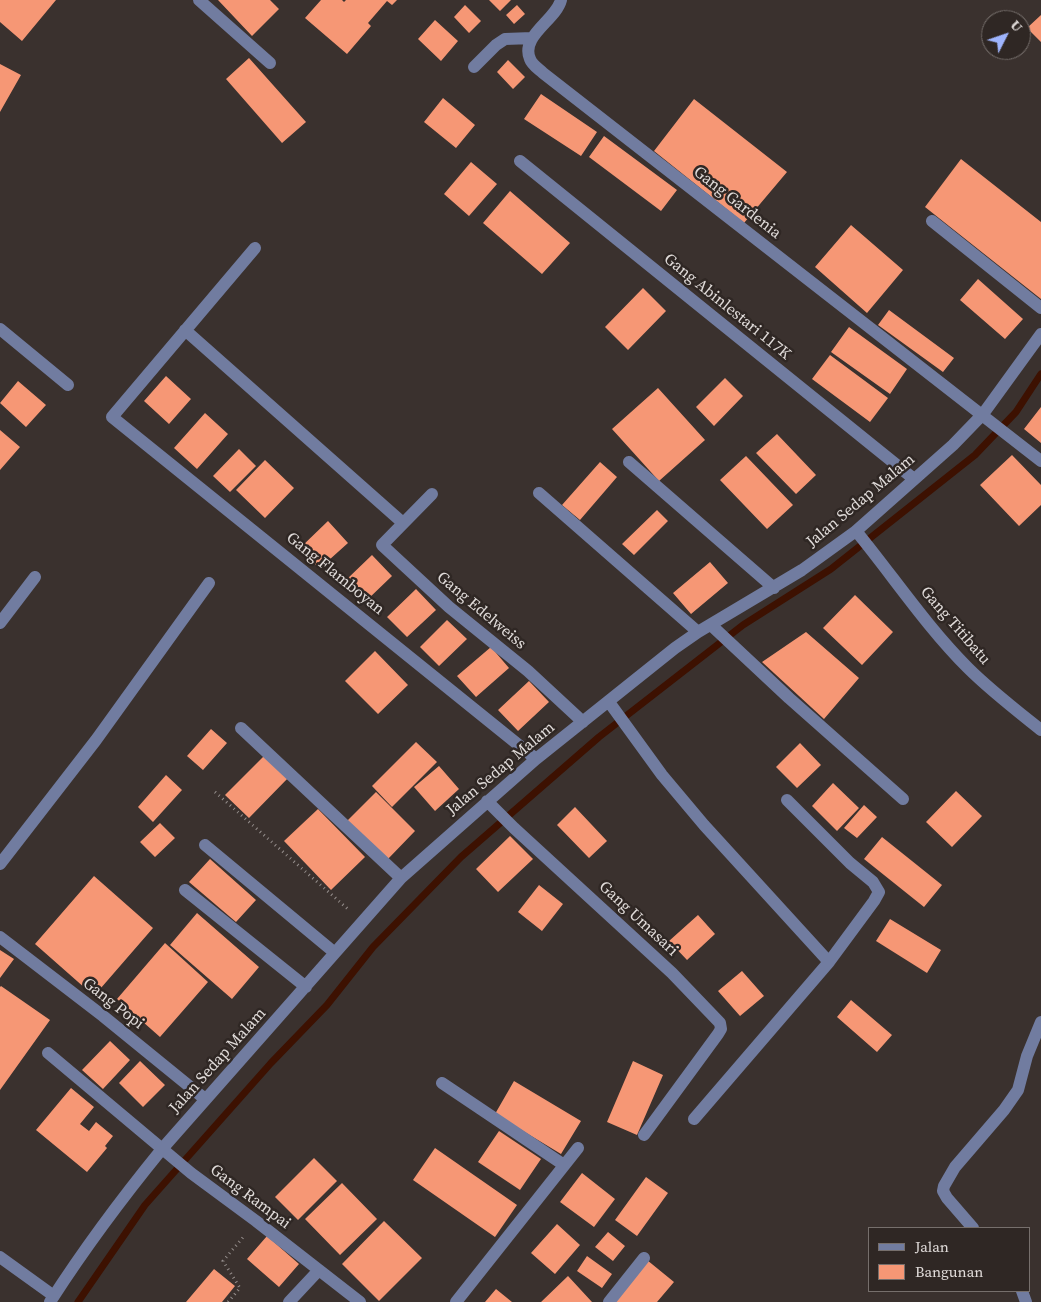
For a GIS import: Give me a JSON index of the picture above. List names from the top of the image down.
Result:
{
  "streets": {
    "street": [
      "Gang Gardenia",
      "Gang Abinlestari 117K",
      "Jalan Sedap Malam",
      "Gang Flamboyan",
      "Gang Edelweiss",
      "Gang Titibatu",
      "Gang Umasari",
      "Gang Popi",
      "Gang Rampai"
    ]
  },
  "crossings": [
    ["Gang Gardenia", "Jalan Sedap Malam"],
    ["Gang Abinlestari 117K", "Jalan Sedap Malam"],
    ["Jalan Sedap Malam", "Gang Flamboyan"],
    ["Jalan Sedap Malam", "Gang Edelweiss"],
    ["Jalan Sedap Malam", "Gang Titibatu"],
    ["Jalan Sedap Malam", "Gang Umasari"],
    ["Jalan Sedap Malam", "Gang Popi"],
    ["Jalan Sedap Malam", "Gang Rampai"]
  ],
  "legend": ["Jalan", "Bangunan"],
  "north": "top right"
}
